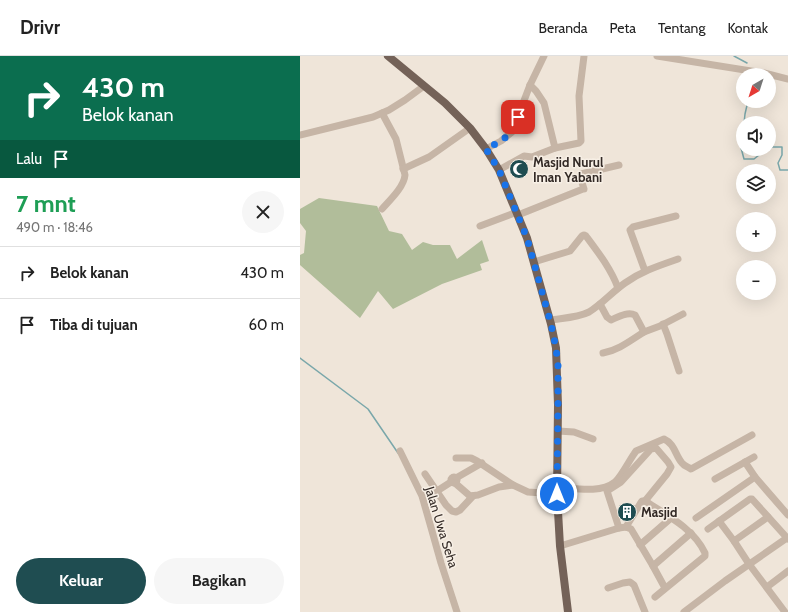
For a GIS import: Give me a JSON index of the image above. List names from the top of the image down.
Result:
{
  "streets": {
    "street": ["Jalan Uwa Seha"]
  },
  "places": {
    "mosque": ["Masjid Nurul Iman Yabani"],
    "building": ["Masjid"]
  },
  "north": "bottom left",
  "page": {
    "header": "Drivr",
    "nav": [
      "Beranda",
      "Peta",
      "Tentang",
      "Kontak"
    ],
    "turn": ["430 m", "Belok kanan"],
    "map_buttons": ["+", "−"],
    "then": "Lalu",
    "heading": ["7 mnt", "490 m · 18:46"],
    "list": [
      {
        "name": "Belok kanan",
        "value": "430 m"
      },
      {
        "name": "Tiba di tujuan",
        "value": "60 m"
      }
    ],
    "buttons": ["Keluar", "Bagikan"]
  }
}
